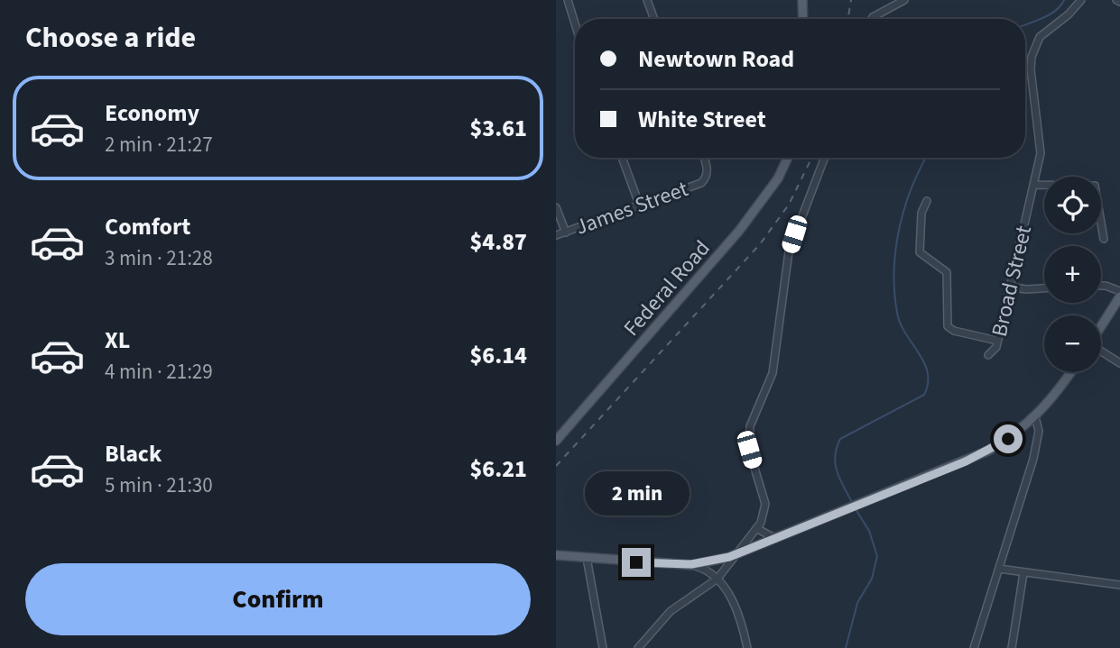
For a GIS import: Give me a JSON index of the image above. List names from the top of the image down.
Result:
{
  "streets": {
    "main road": ["Federal Road"],
    "street": ["James Street", "Broad Street"]
  },
  "page": {
    "heading": "Choose a ride",
    "banner": ["Newtown Road", "White Street"],
    "list": [
      {
        "name": "Economy",
        "note": "2 min · 21:27",
        "value": "$3.61"
      },
      {
        "name": "Comfort",
        "note": "3 min · 21:28",
        "value": "$4.87"
      },
      {
        "name": "XL",
        "note": "4 min · 21:29",
        "value": "$6.14"
      },
      {
        "name": "Black",
        "note": "5 min · 21:30",
        "value": "$6.21"
      }
    ],
    "map_buttons": ["+", "−"],
    "bubble": "2 min",
    "buttons": "Confirm"
  }
}
